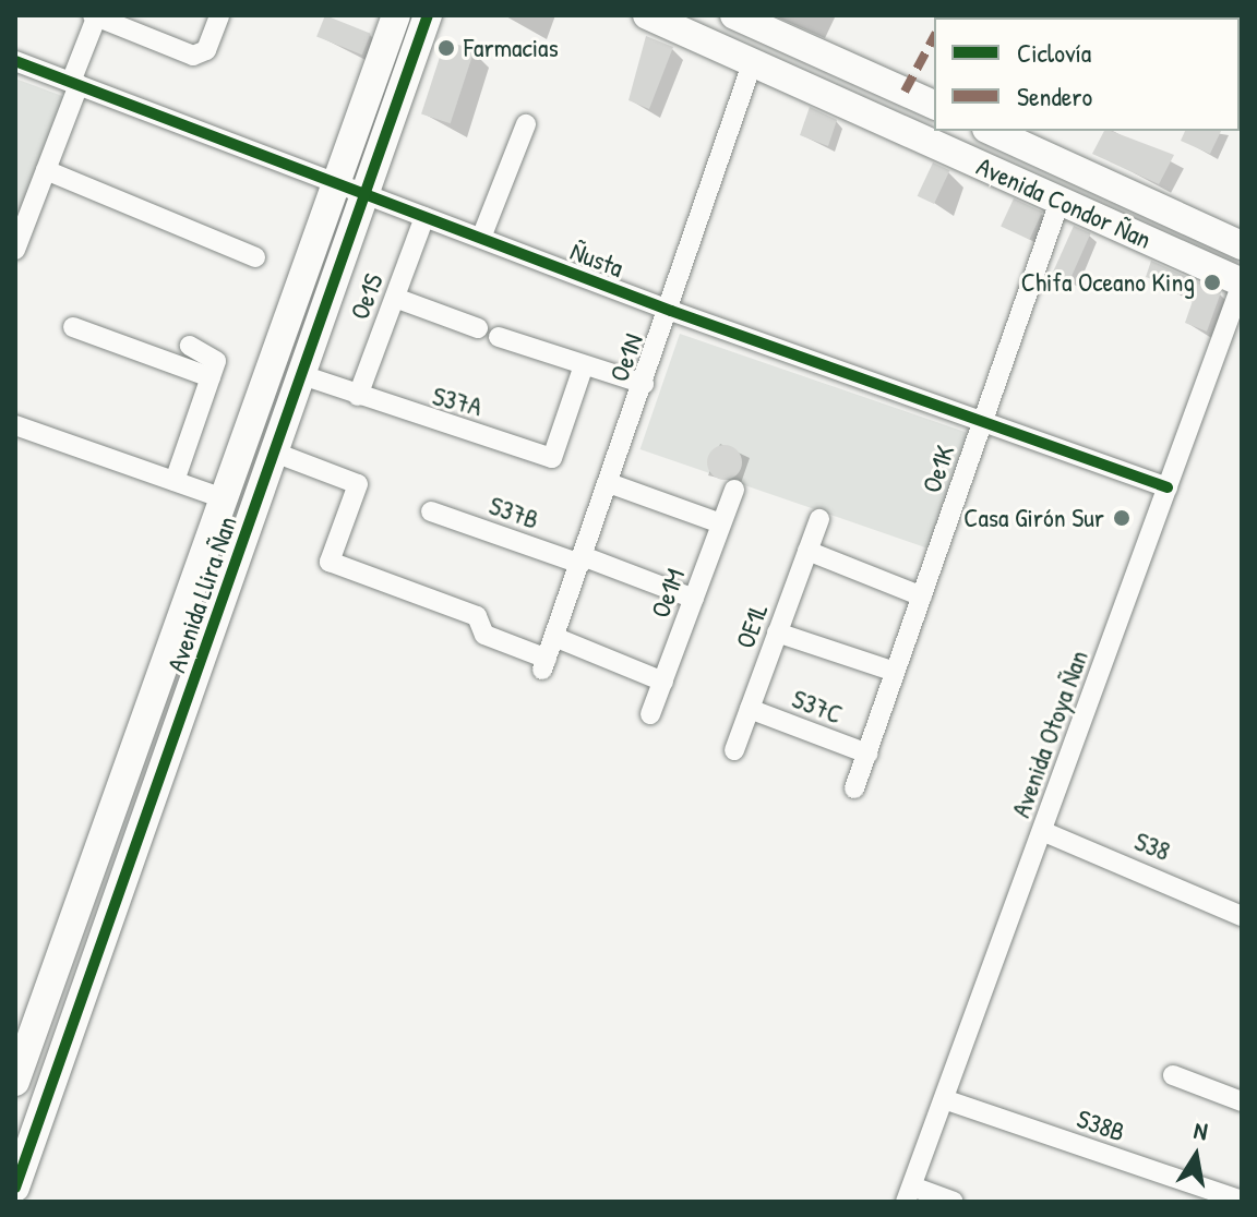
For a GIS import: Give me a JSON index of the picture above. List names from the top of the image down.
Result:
{
  "streets": {
    "street": [
      "Avenida Condor Ñan",
      "Ñusta",
      "Oe1S",
      "Oe1N",
      "S37A",
      "Oe1K",
      "S37B",
      "Oe1M",
      "Avenida Llira Ñan",
      "OE1L",
      "S37C",
      "Avenida Otoya Ñan",
      "S38",
      "S38B"
    ]
  },
  "crossings": [
    ["Avenida Condor Ñan", "Oe1N"],
    ["Avenida Condor Ñan", "Oe1K"],
    ["Avenida Condor Ñan", "Avenida Otoya Ñan"],
    ["Ñusta", "Oe1S"],
    ["Ñusta", "Oe1N"],
    ["Ñusta", "Oe1K"],
    ["Ñusta", "Avenida Llira Ñan"],
    ["Ñusta", "Avenida Otoya Ñan"],
    ["Oe1S", "S37A"],
    ["Oe1N", "S37B"],
    ["Oe1N", "Avenida Llira Ñan"],
    ["S37A", "Avenida Llira Ñan"],
    ["Oe1K", "S37C"],
    ["S37B", "Oe1M"],
    ["OE1L", "S37C"],
    ["Avenida Otoya Ñan", "S38"],
    ["Avenida Otoya Ñan", "S38B"]
  ],
  "places": ["Farmacias", "Chifa Oceano King", "Casa Girón Sur"],
  "legend": ["Ciclovía", "Sendero"],
  "north": "top"
}
